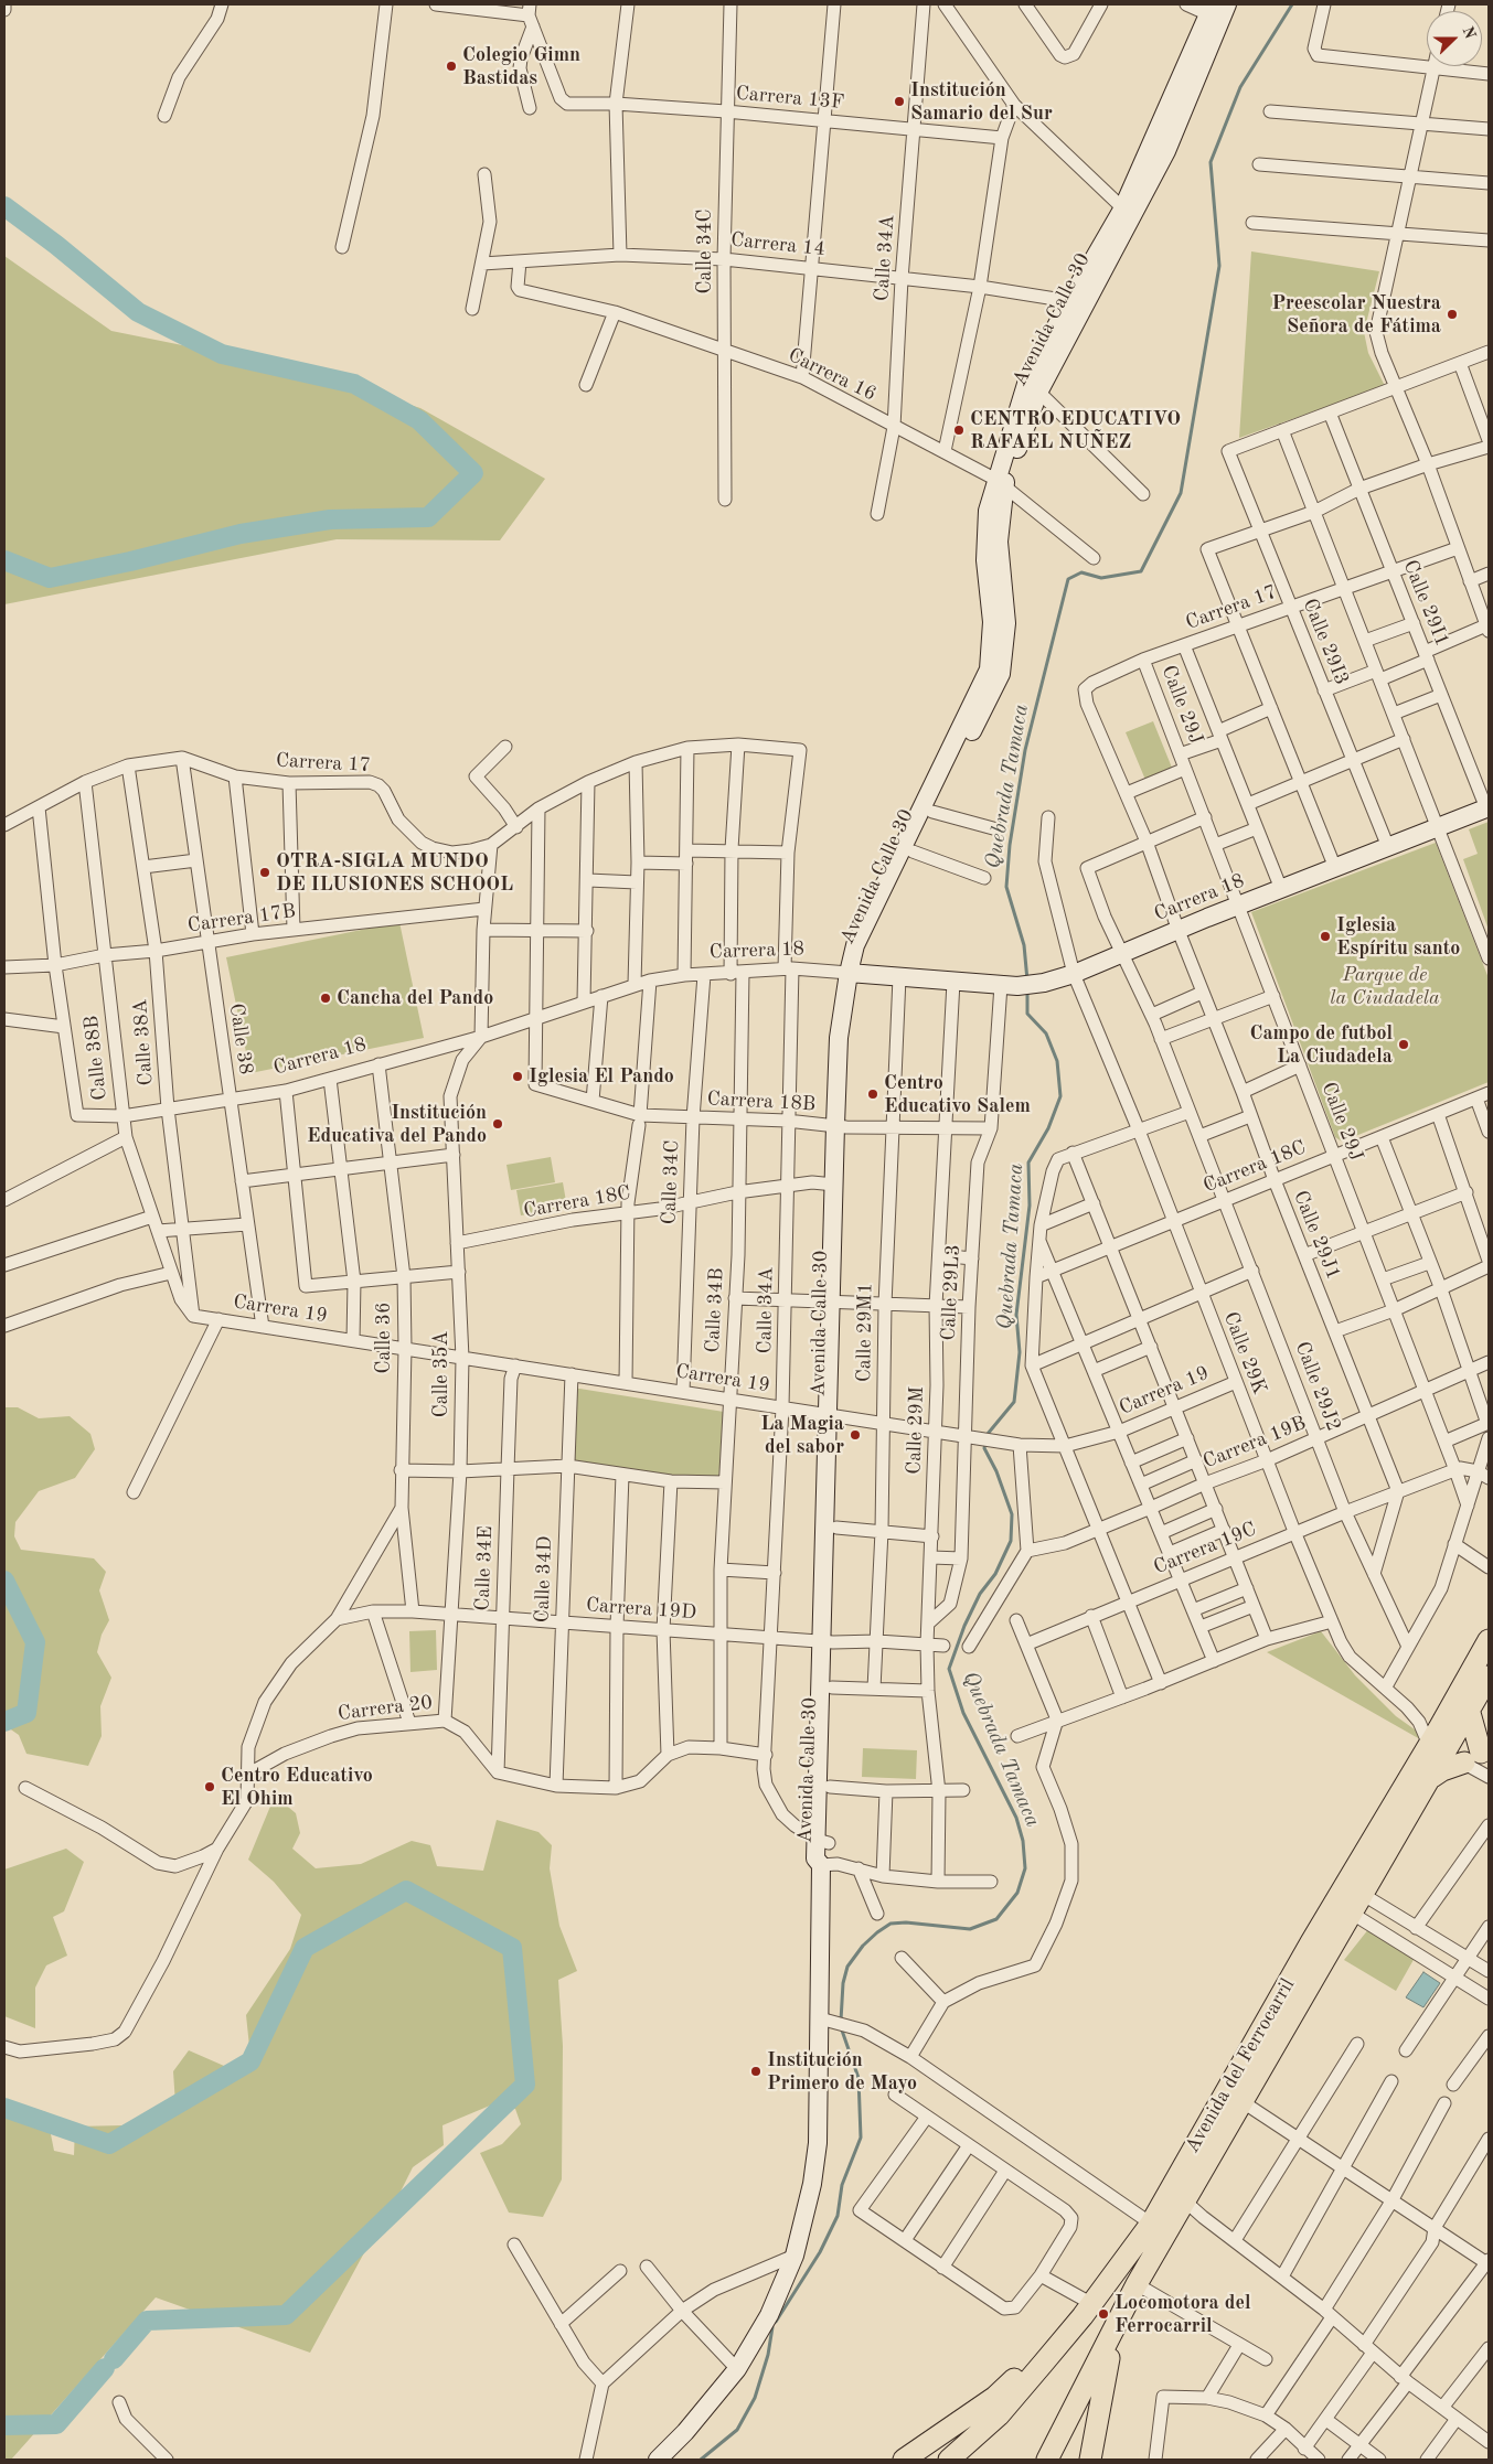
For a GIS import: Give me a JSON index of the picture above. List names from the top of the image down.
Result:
{
  "streets": {
    "main road": ["Avenida Calle 30", "Carrera 18", "Avenida del Ferrocarril"],
    "street": [
      "Carrera 13F",
      "Carrera 14",
      "Calle 34C",
      "Calle 34A",
      "Carrera 16",
      "Calle 29I1",
      "Carrera 17",
      "Calle 29I3",
      "Calle 29J",
      "Carrera 17B",
      "Calle 38",
      "Calle 38A",
      "Calle 38B",
      "Carrera 18B",
      "Carrera 18C",
      "Calle 29J1",
      "Calle 29L3",
      "Carrera 19",
      "Calle 34B",
      "Calle 29M1",
      "Calle 36",
      "Calle 29K",
      "Calle 35A",
      "Calle 29J2",
      "Calle 29M",
      "Carrera 19B",
      "Carrera 19C",
      "Calle 34E",
      "Calle 34D",
      "Carrera 19D",
      "Carrera 20"
    ]
  },
  "crossings": [
    ["Carrera 13F", "Calle 34C"],
    ["Carrera 13F", "Calle 34A"],
    ["Carrera 14", "Calle 34C"],
    ["Carrera 14", "Calle 34A"],
    ["Carrera 14", "Avenida Calle 30"],
    ["Carrera 14", "Carrera 16"],
    ["Calle 34C", "Carrera 16"],
    ["Calle 34C", "Carrera 18"],
    ["Calle 34C", "Carrera 18B"],
    ["Calle 34C", "Carrera 18C"],
    ["Calle 34C", "Carrera 19"],
    ["Calle 34A", "Avenida Calle 30"],
    ["Calle 34A", "Carrera 16"],
    ["Calle 34A", "Carrera 18"],
    ["Calle 34A", "Carrera 18B"],
    ["Calle 34A", "Carrera 18C"],
    ["Calle 34A", "Carrera 19"],
    ["Calle 34A", "Carrera 19D"],
    ["Avenida Calle 30", "Carrera 16"],
    ["Avenida Calle 30", "Carrera 18"],
    ["Avenida Calle 30", "Carrera 18B"],
    ["Avenida Calle 30", "Carrera 18C"],
    ["Avenida Calle 30", "Carrera 19"],
    ["Avenida Calle 30", "Carrera 19D"],
    ["Calle 29I1", "Carrera 17"],
    ["Calle 29I1", "Carrera 18"],
    ["Carrera 17", "Calle 29I3"],
    ["Carrera 17", "Calle 29J"],
    ["Carrera 17", "Calle 38"],
    ["Carrera 17", "Calle 38A"],
    ["Carrera 17", "Calle 38B"],
    ["Carrera 17", "Calle 29J1"],
    ["Carrera 17", "Calle 34B"],
    ["Calle 29I3", "Carrera 18"],
    ["Calle 29J", "Carrera 18"],
    ["Calle 29J", "Carrera 18C"],
    ["Calle 29J", "Carrera 19B"],
    ["Calle 29J", "Carrera 19C"],
    ["Carrera 18", "Calle 38"],
    ["Carrera 18", "Calle 38A"],
    ["Carrera 18", "Calle 38B"],
    ["Carrera 18", "Carrera 18B"],
    ["Carrera 18", "Calle 29J1"],
    ["Carrera 18", "Calle 29L3"],
    ["Carrera 18", "Calle 34B"],
    ["Carrera 18", "Calle 29M1"],
    ["Carrera 18", "Calle 36"],
    ["Carrera 18", "Calle 29K"],
    ["Carrera 18", "Calle 35A"],
    ["Carrera 18", "Calle 29J2"],
    ["Carrera 18", "Calle 29M"],
    ["Carrera 17B", "Calle 38"],
    ["Carrera 17B", "Calle 38A"],
    ["Carrera 17B", "Calle 38B"],
    ["Calle 38", "Carrera 19"],
    ["Calle 38A", "Calle 38B"],
    ["Calle 38A", "Carrera 19"],
    ["Calle 38B", "Carrera 19"],
    ["Carrera 18B", "Calle 29L3"],
    ["Carrera 18B", "Calle 34B"],
    ["Carrera 18B", "Calle 29M1"],
    ["Carrera 18B", "Calle 29M"],
    ["Carrera 18C", "Calle 29J1"],
    ["Carrera 18C", "Calle 34B"],
    ["Carrera 18C", "Calle 29K"],
    ["Carrera 18C", "Calle 35A"],
    ["Carrera 18C", "Calle 29J2"],
    ["Calle 29J1", "Calle 29J2"],
    ["Calle 29J1", "Carrera 19B"],
    ["Calle 29J1", "Carrera 19C"],
    ["Calle 29L3", "Carrera 19"],
    ["Calle 29L3", "Calle 29M"],
    ["Carrera 19", "Calle 34B"],
    ["Carrera 19", "Calle 29M1"],
    ["Carrera 19", "Calle 36"],
    ["Carrera 19", "Calle 29K"],
    ["Carrera 19", "Calle 35A"],
    ["Carrera 19", "Calle 29M"],
    ["Carrera 19", "Calle 34E"],
    ["Carrera 19", "Calle 34D"],
    ["Calle 34B", "Carrera 19D"],
    ["Calle 29M1", "Carrera 19D"],
    ["Calle 36", "Carrera 19D"],
    ["Calle 29K", "Carrera 19B"],
    ["Calle 29K", "Carrera 19C"],
    ["Calle 29K", "Avenida del Ferrocarril"],
    ["Calle 35A", "Carrera 19D"],
    ["Calle 35A", "Carrera 20"],
    ["Calle 29J2", "Carrera 19B"],
    ["Calle 29J2", "Carrera 19C"],
    ["Calle 29M", "Carrera 19D"],
    ["Calle 34E", "Carrera 19D"],
    ["Calle 34E", "Carrera 20"],
    ["Calle 34D", "Carrera 19D"]
  ],
  "water": ["Quebrada Tamaca"],
  "parks": ["Parque de la Ciudadela"],
  "places": [
    "Colegio Gimn Bastidas",
    "Institución Samario del Sur",
    "Preescolar Nuestra Señora de Fátima",
    "CENTRO EDUCATIVO RAFAEL NUÑEZ",
    "OTRA-SIGLA MUNDO DE ILUSIONES SCHOOL",
    "Iglesia Espíritu santo",
    "Cancha del Pando",
    "Campo de futbol La Ciudadela",
    "Iglesia El Pando",
    "Centro Educativo Salem",
    "Institución Educativa del Pando",
    "La Magia del sabor",
    "Centro Educativo El Ohim",
    "Institución Primero de Mayo",
    "Locomotora del Ferrocarril"
  ],
  "north": "right"
}
